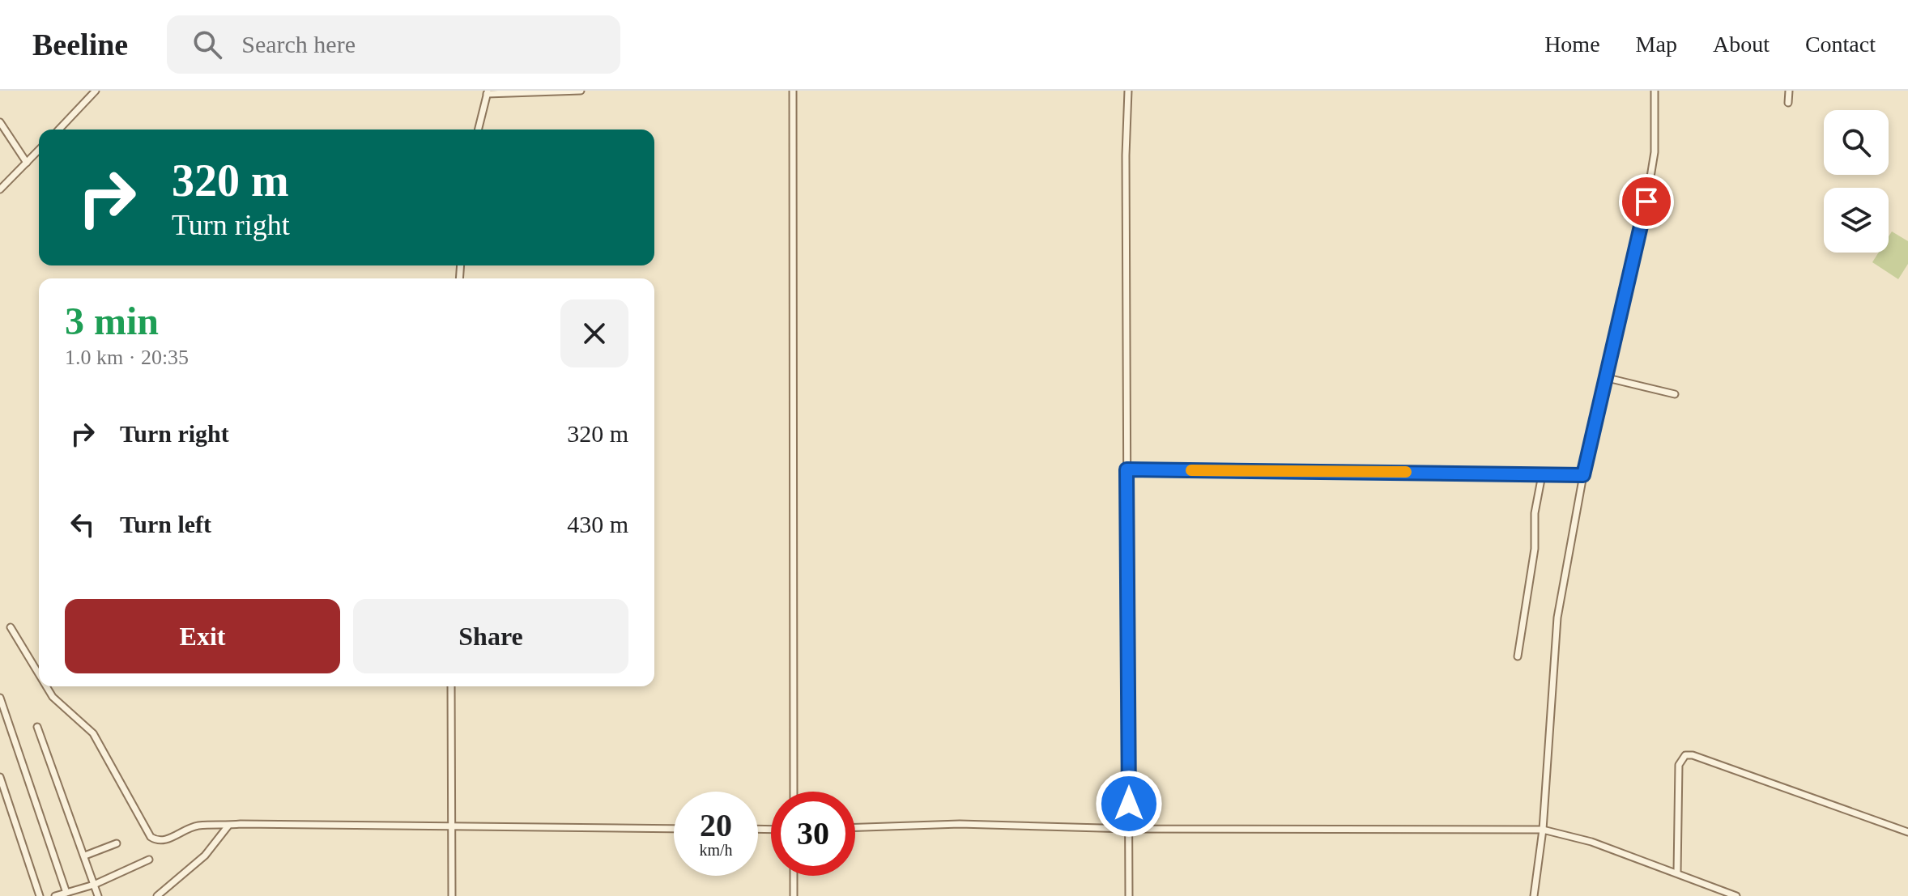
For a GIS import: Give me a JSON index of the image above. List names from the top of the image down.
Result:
{
  "page": {
    "header": "Beeline",
    "search": "Search here",
    "nav": [
      "Home",
      "Map",
      "About",
      "Contact"
    ],
    "turn": ["320 m", "Turn right"],
    "heading": ["3 min", "1.0 km · 20:35"],
    "list": [
      {
        "name": "Turn right",
        "value": "320 m"
      },
      {
        "name": "Turn left",
        "value": "430 m"
      }
    ],
    "buttons": ["Exit", "Share"],
    "speed": "20 km/h",
    "limit": "30"
  }
}
